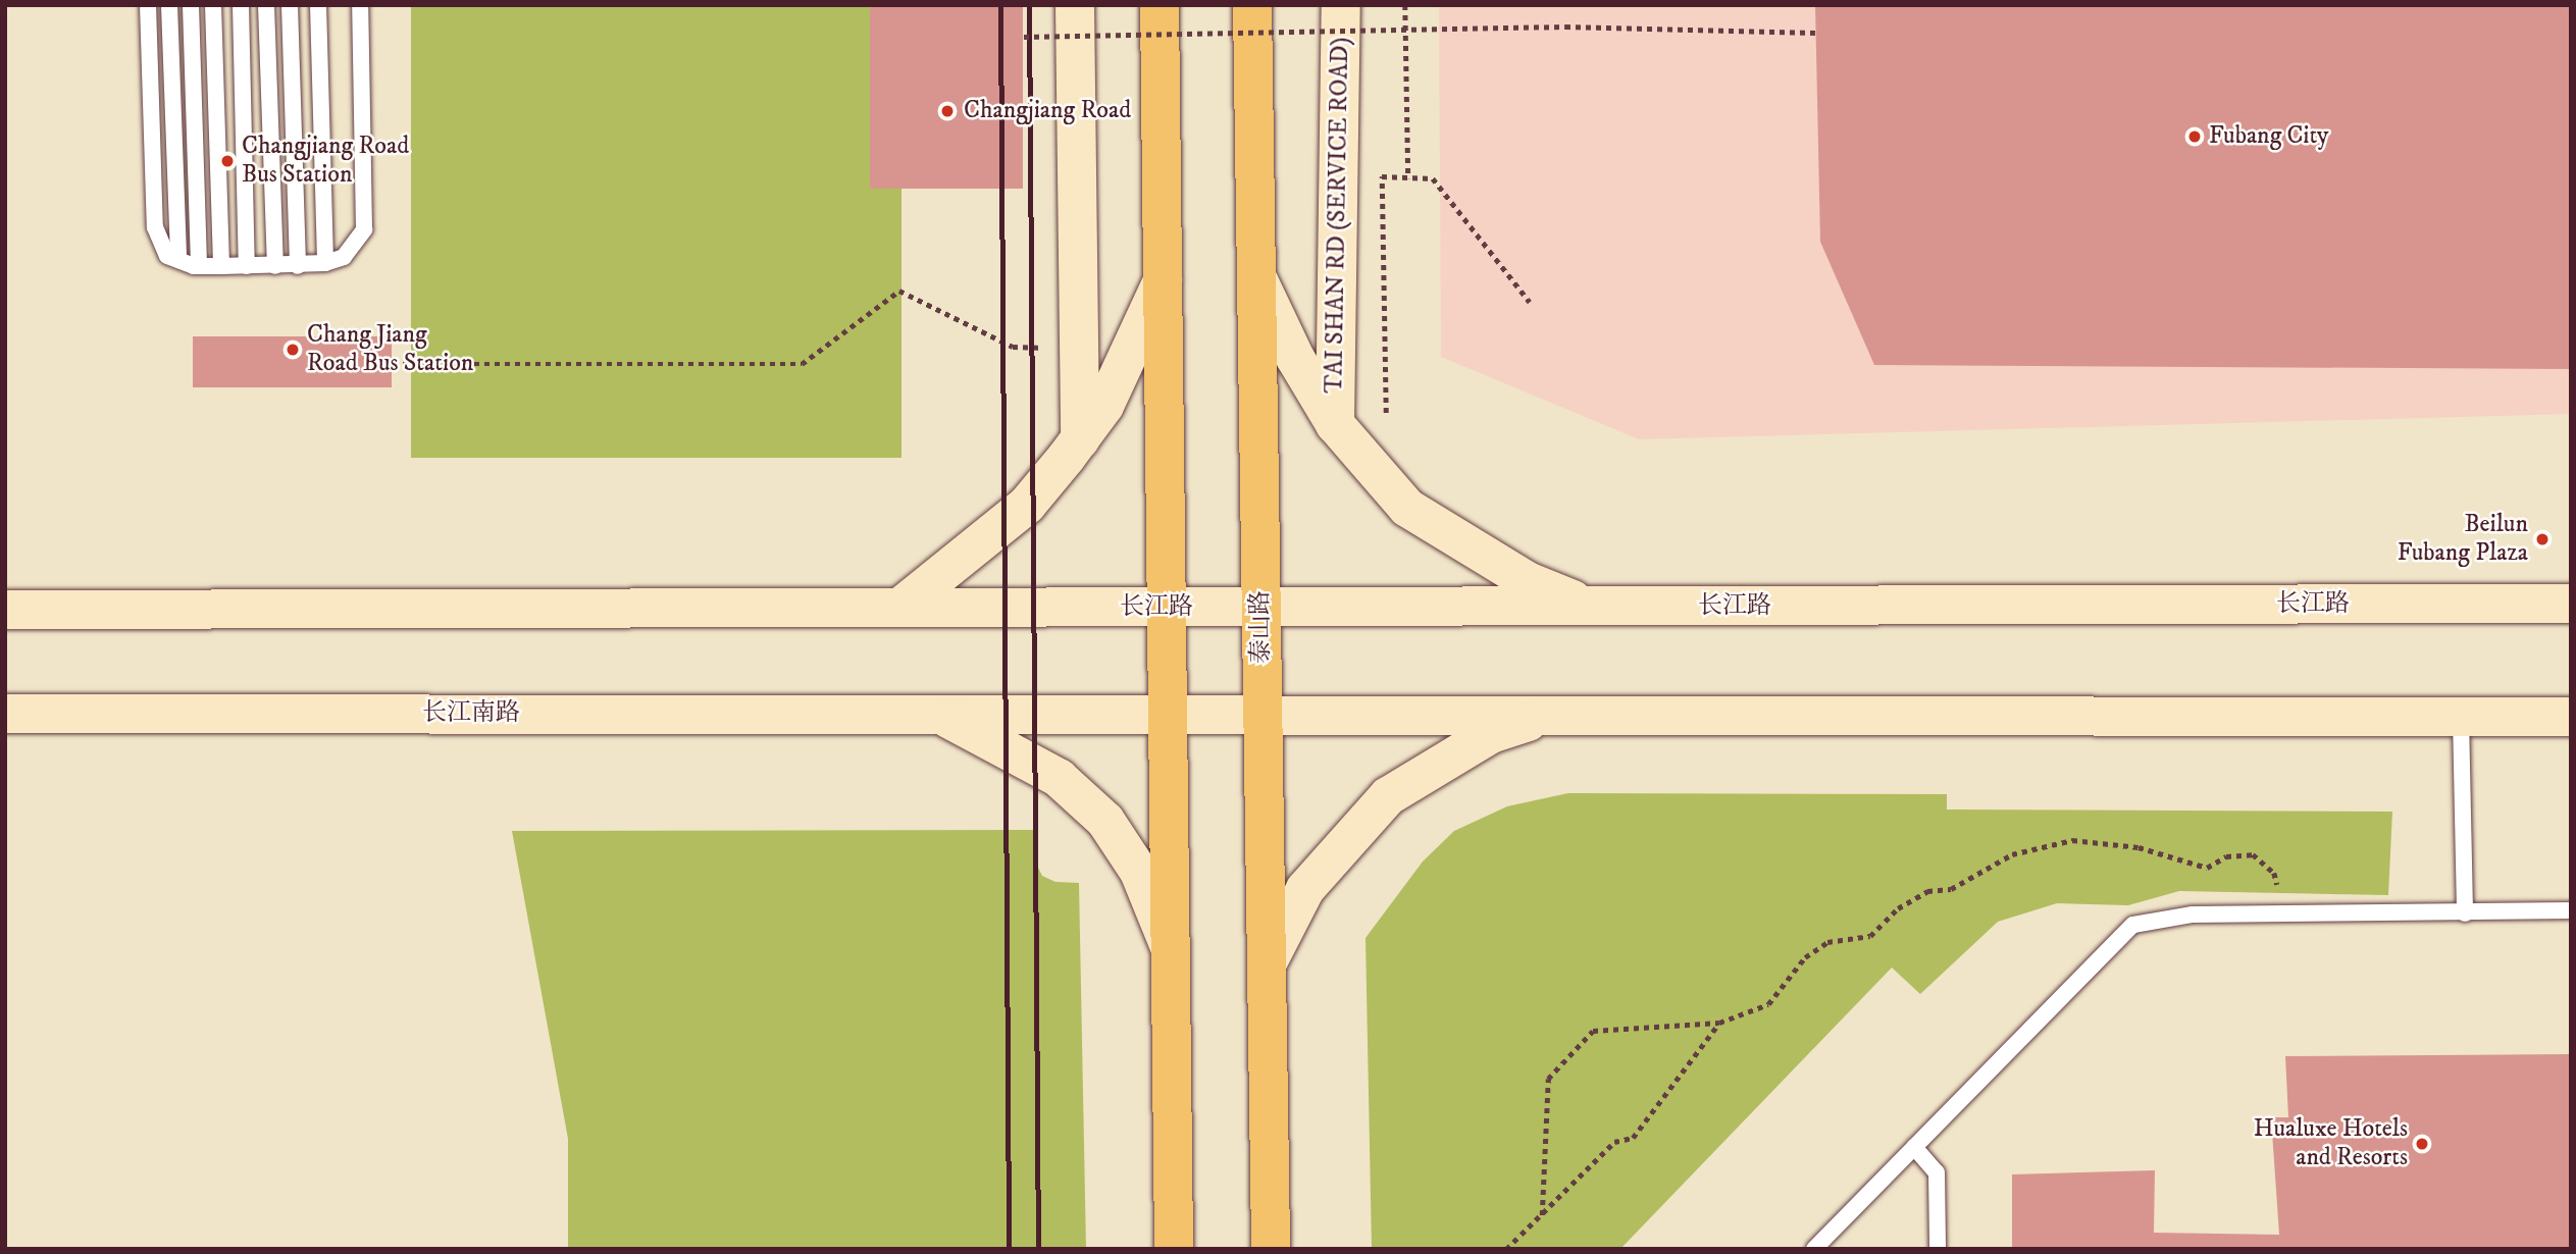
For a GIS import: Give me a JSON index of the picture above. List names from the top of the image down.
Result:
{
  "streets": {
    "main road": [
      "TAI SHAN RD (SERVICE ROAD)",
      "长江路",
      "泰山路",
      "长江南路"
    ]
  },
  "crossings": [
    ["长江路", "泰山路"]
  ],
  "places": [
    "Changjiang Road",
    "Fubang City",
    "Changjiang Road Bus Station",
    "Chang Jiang Road Bus Station",
    "Beilun Fubang Plaza",
    "Hualuxe Hotels and Resorts"
  ]
}
